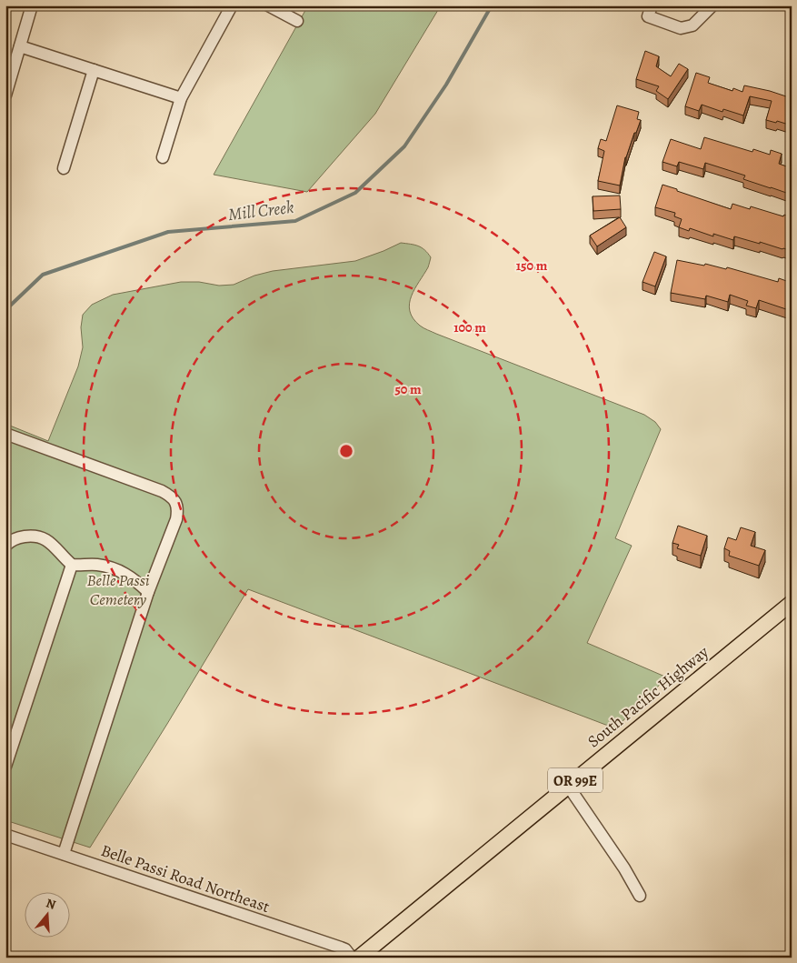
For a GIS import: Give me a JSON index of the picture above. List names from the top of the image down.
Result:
{
  "streets": {
    "main road": ["South Pacific Highway", "OR 99E"],
    "street": ["Belle Passi Road Northeast"]
  },
  "water": ["Mill Creek"],
  "parks": ["Belle Passi Cemetery"],
  "north": "top",
  "rings": ["150 m", "100 m", "50 m"]
}
